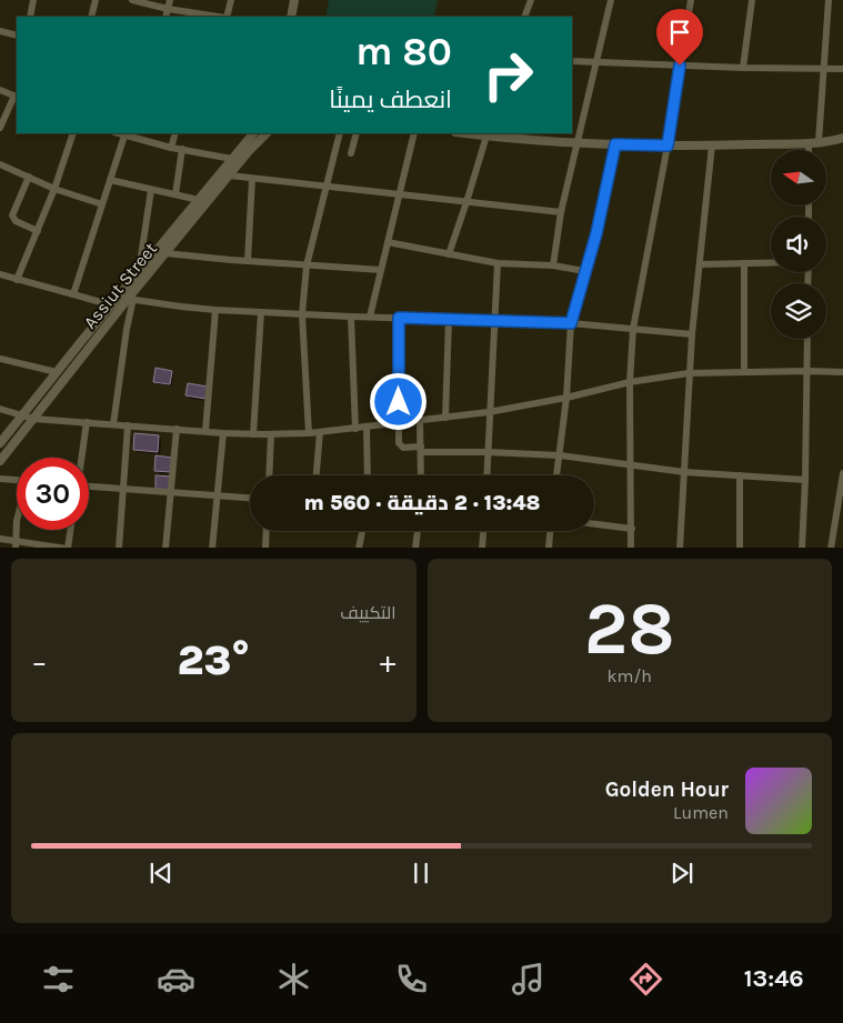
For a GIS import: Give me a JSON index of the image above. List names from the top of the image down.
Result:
{
  "streets": {
    "street": ["Assiut Street"]
  },
  "north": "left",
  "page": {
    "turn": ["80 m", "انعطف يمينًا"],
    "limit": "30",
    "trip": "13:48 · 2 دقيقة · 560 m",
    "tile": [
      ["28", "km/h"],
      "التكييف"
    ],
    "heat": ["−", "23°", "+"],
    "song": ["Golden Hour", "Lumen"],
    "tabs": "13:46"
  }
}
